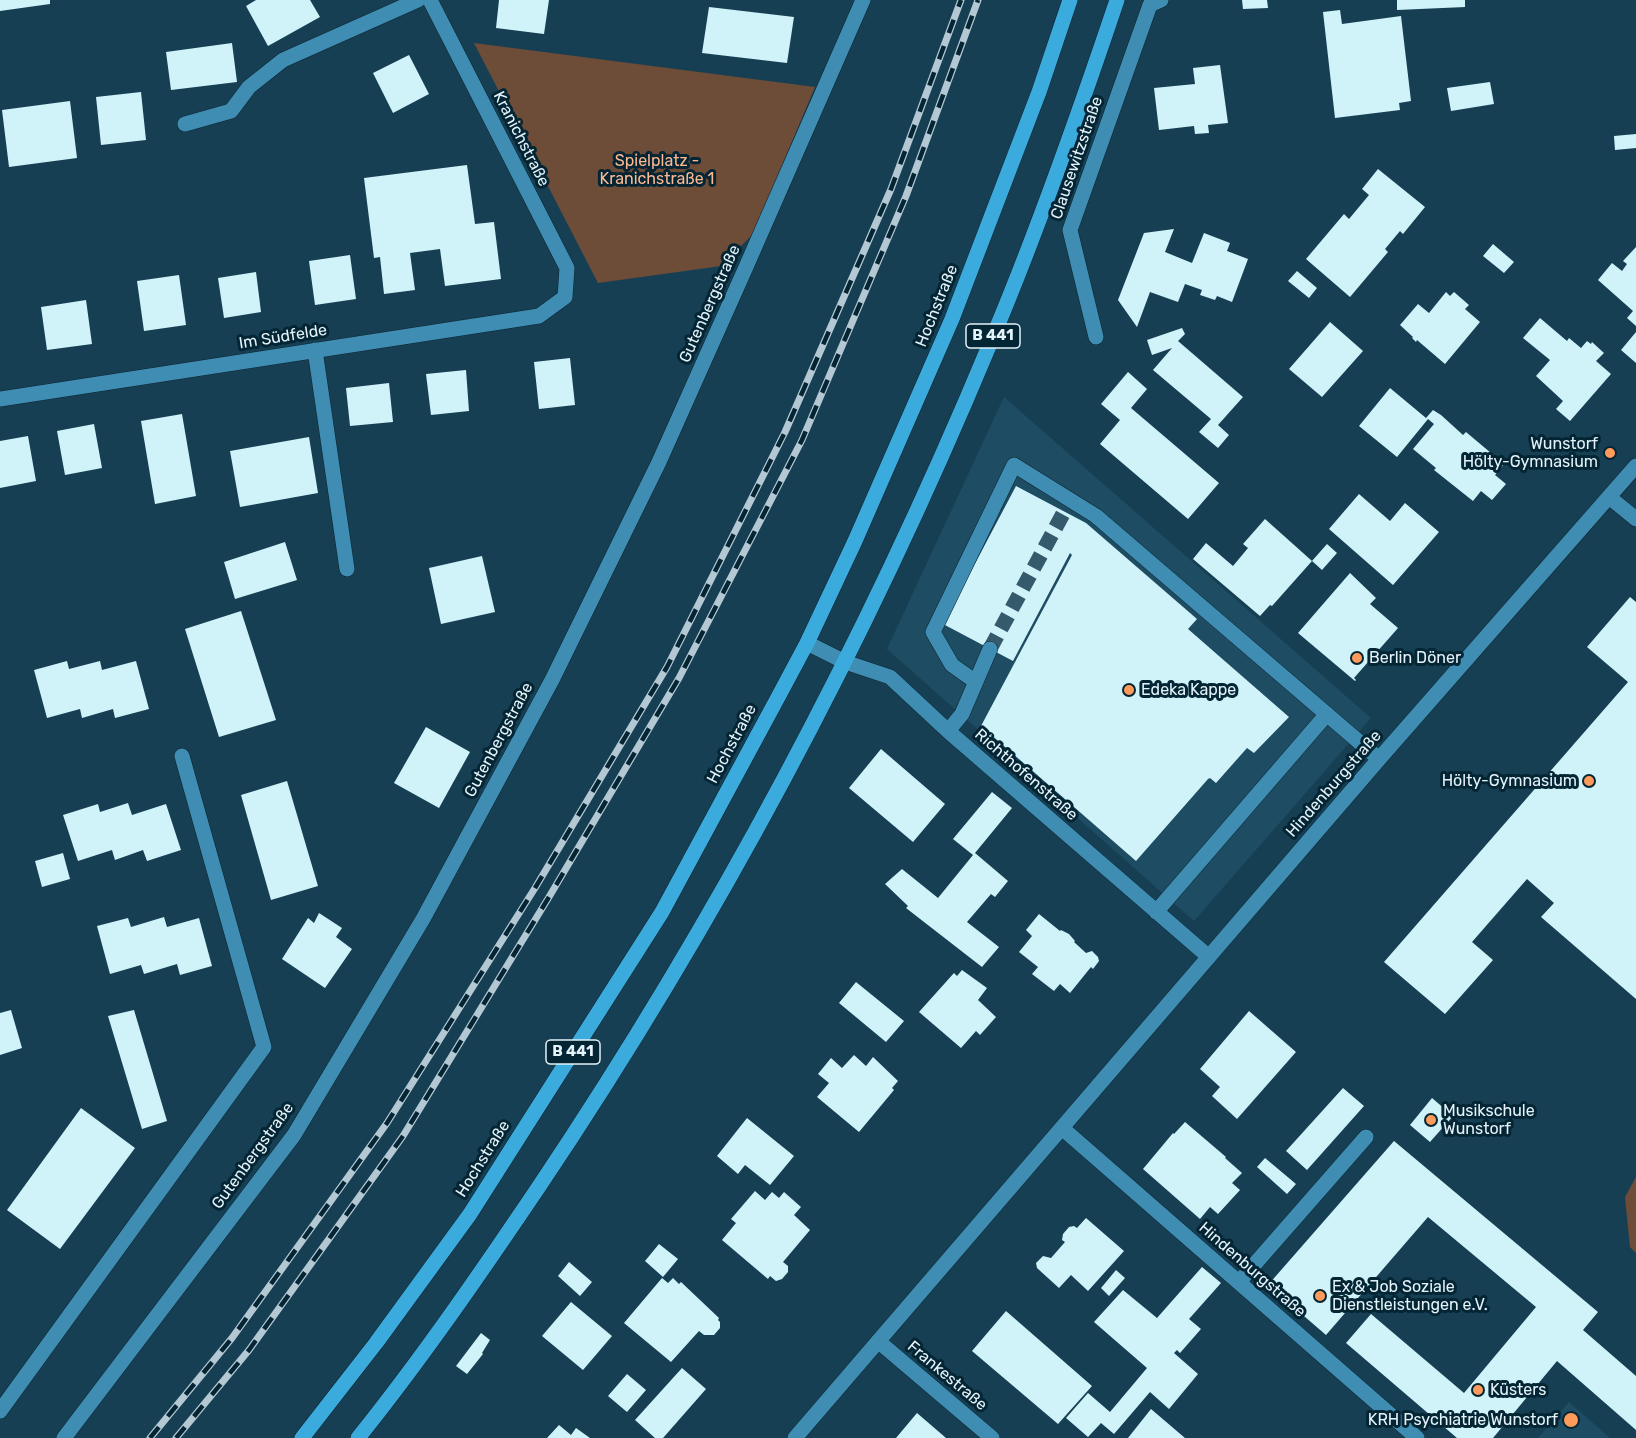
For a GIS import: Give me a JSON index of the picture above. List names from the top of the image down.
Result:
{
  "streets": {
    "main road": ["Hochstraße", "B 441"],
    "street": [
      "Kranichstraße",
      "Clausewitzstraße",
      "Gutenbergstraße",
      "Im Südfelde",
      "Richthofenstraße",
      "Hindenburgstraße",
      "Frankestraße"
    ]
  },
  "crossings": [
    ["Kranichstraße", "Im Südfelde"],
    ["Hochstraße", "Richthofenstraße"],
    ["B 441", "Richthofenstraße"],
    ["Richthofenstraße", "Hindenburgstraße"],
    ["Hindenburgstraße", "Frankestraße"]
  ],
  "parks": ["Spielplatz - Kranichstraße 1"],
  "places": [
    "Wunstorf Hölty-Gymnasium",
    "Berlin Döner",
    "Edeka Kappe",
    "Hölty-Gymnasium",
    "Musikschule Wunstorf",
    "Ex & Job Soziale Dienstleistungen e.V.",
    "Küsters",
    "KRH Psychiatrie Wunstorf"
  ]
}
